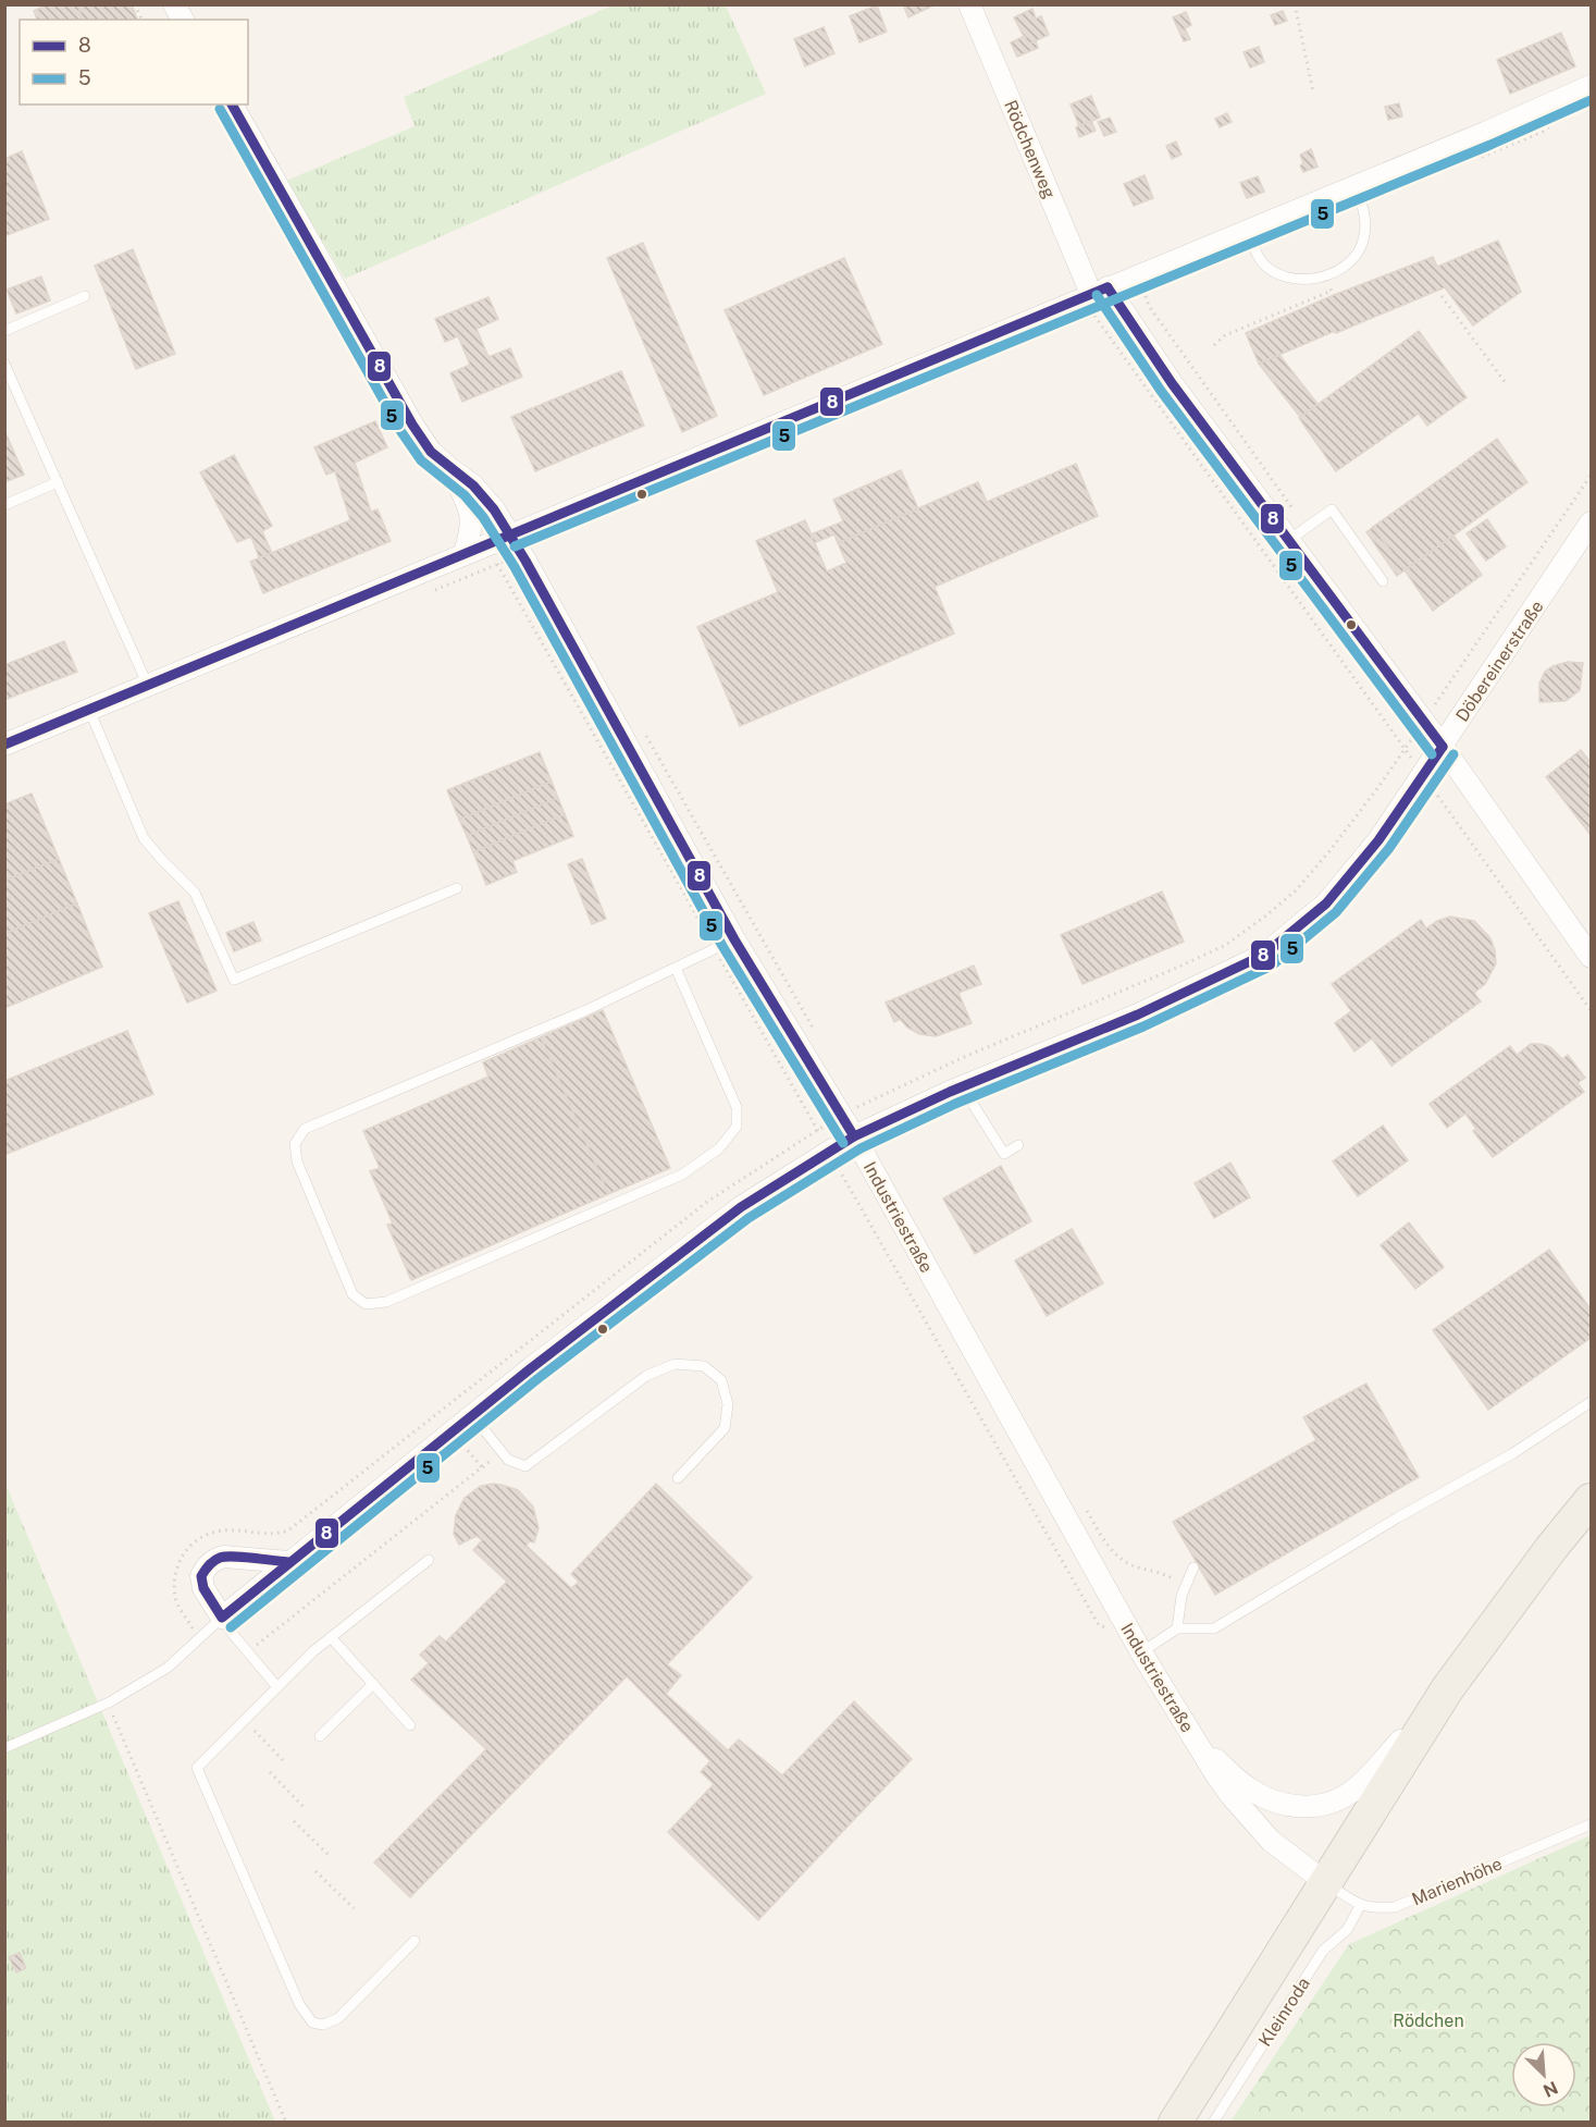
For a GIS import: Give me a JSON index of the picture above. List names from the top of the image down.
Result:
{
  "streets": {
    "street": ["Rödchenweg", "Döbereinerstraße", "Industriestraße"],
    "lane": ["Marienhöhe", "Kleinroda"]
  },
  "crossings": [
    ["Rödchenweg", "Döbereinerstraße"],
    ["Döbereinerstraße", "Industriestraße"],
    ["Marienhöhe", "Kleinroda"]
  ],
  "parks": ["Rödchen"],
  "lines": ["transit line 5", "transit line 8"],
  "legend": ["8", "5"],
  "north": "bottom right"
}
